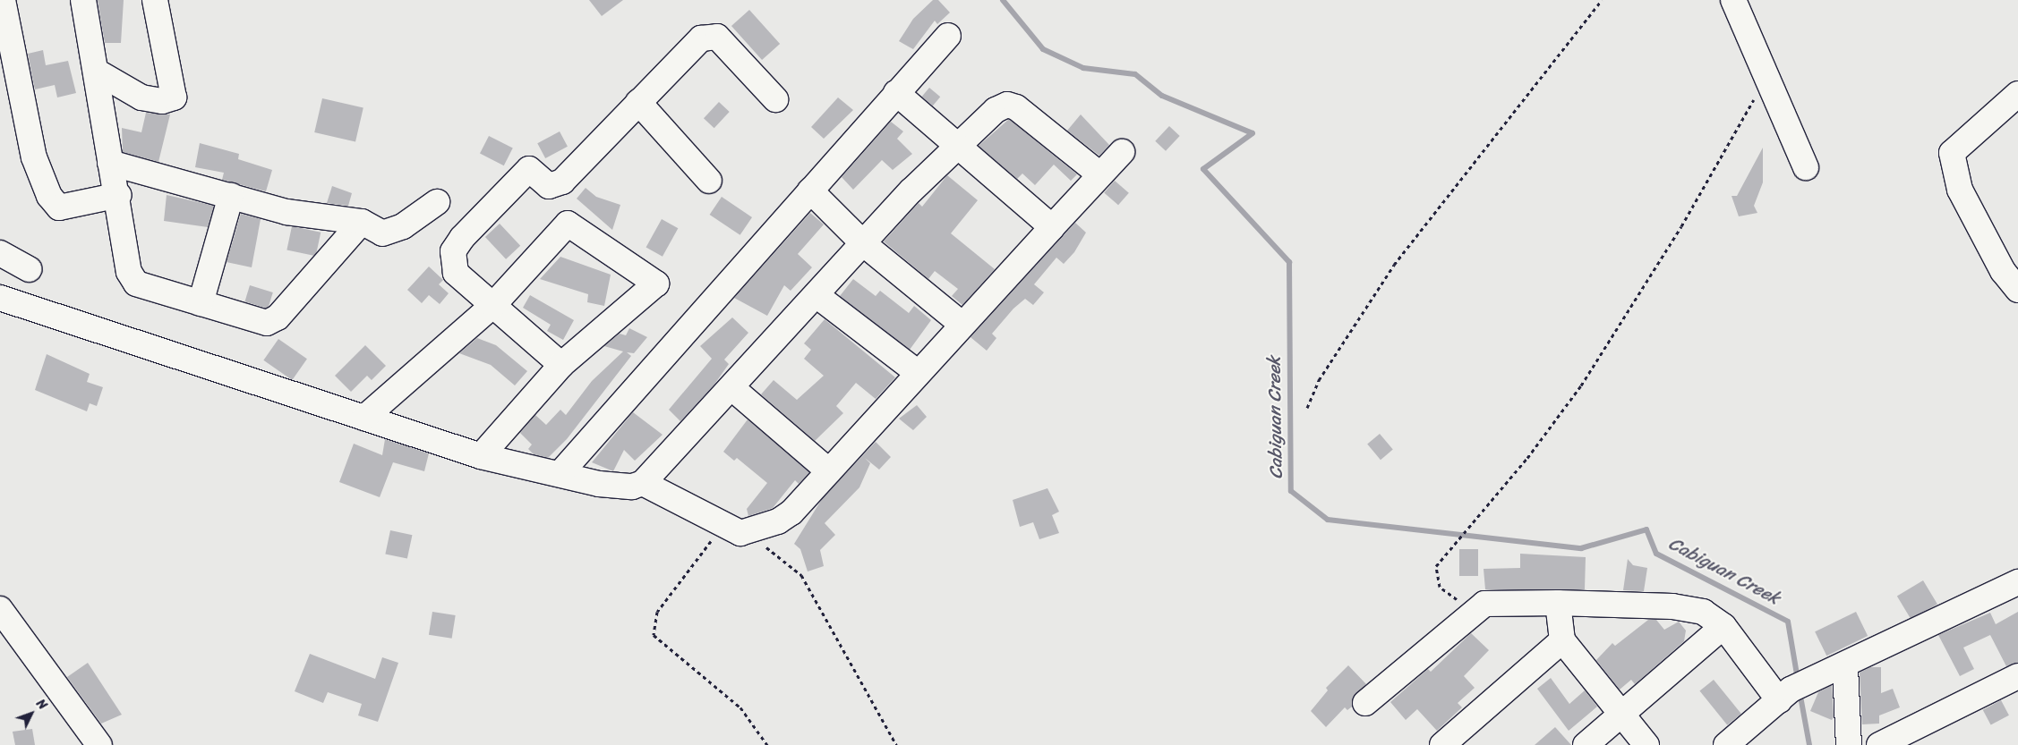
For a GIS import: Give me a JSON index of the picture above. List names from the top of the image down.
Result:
{
  "water": ["Cabiguan Creek"],
  "north": "top right"
}
